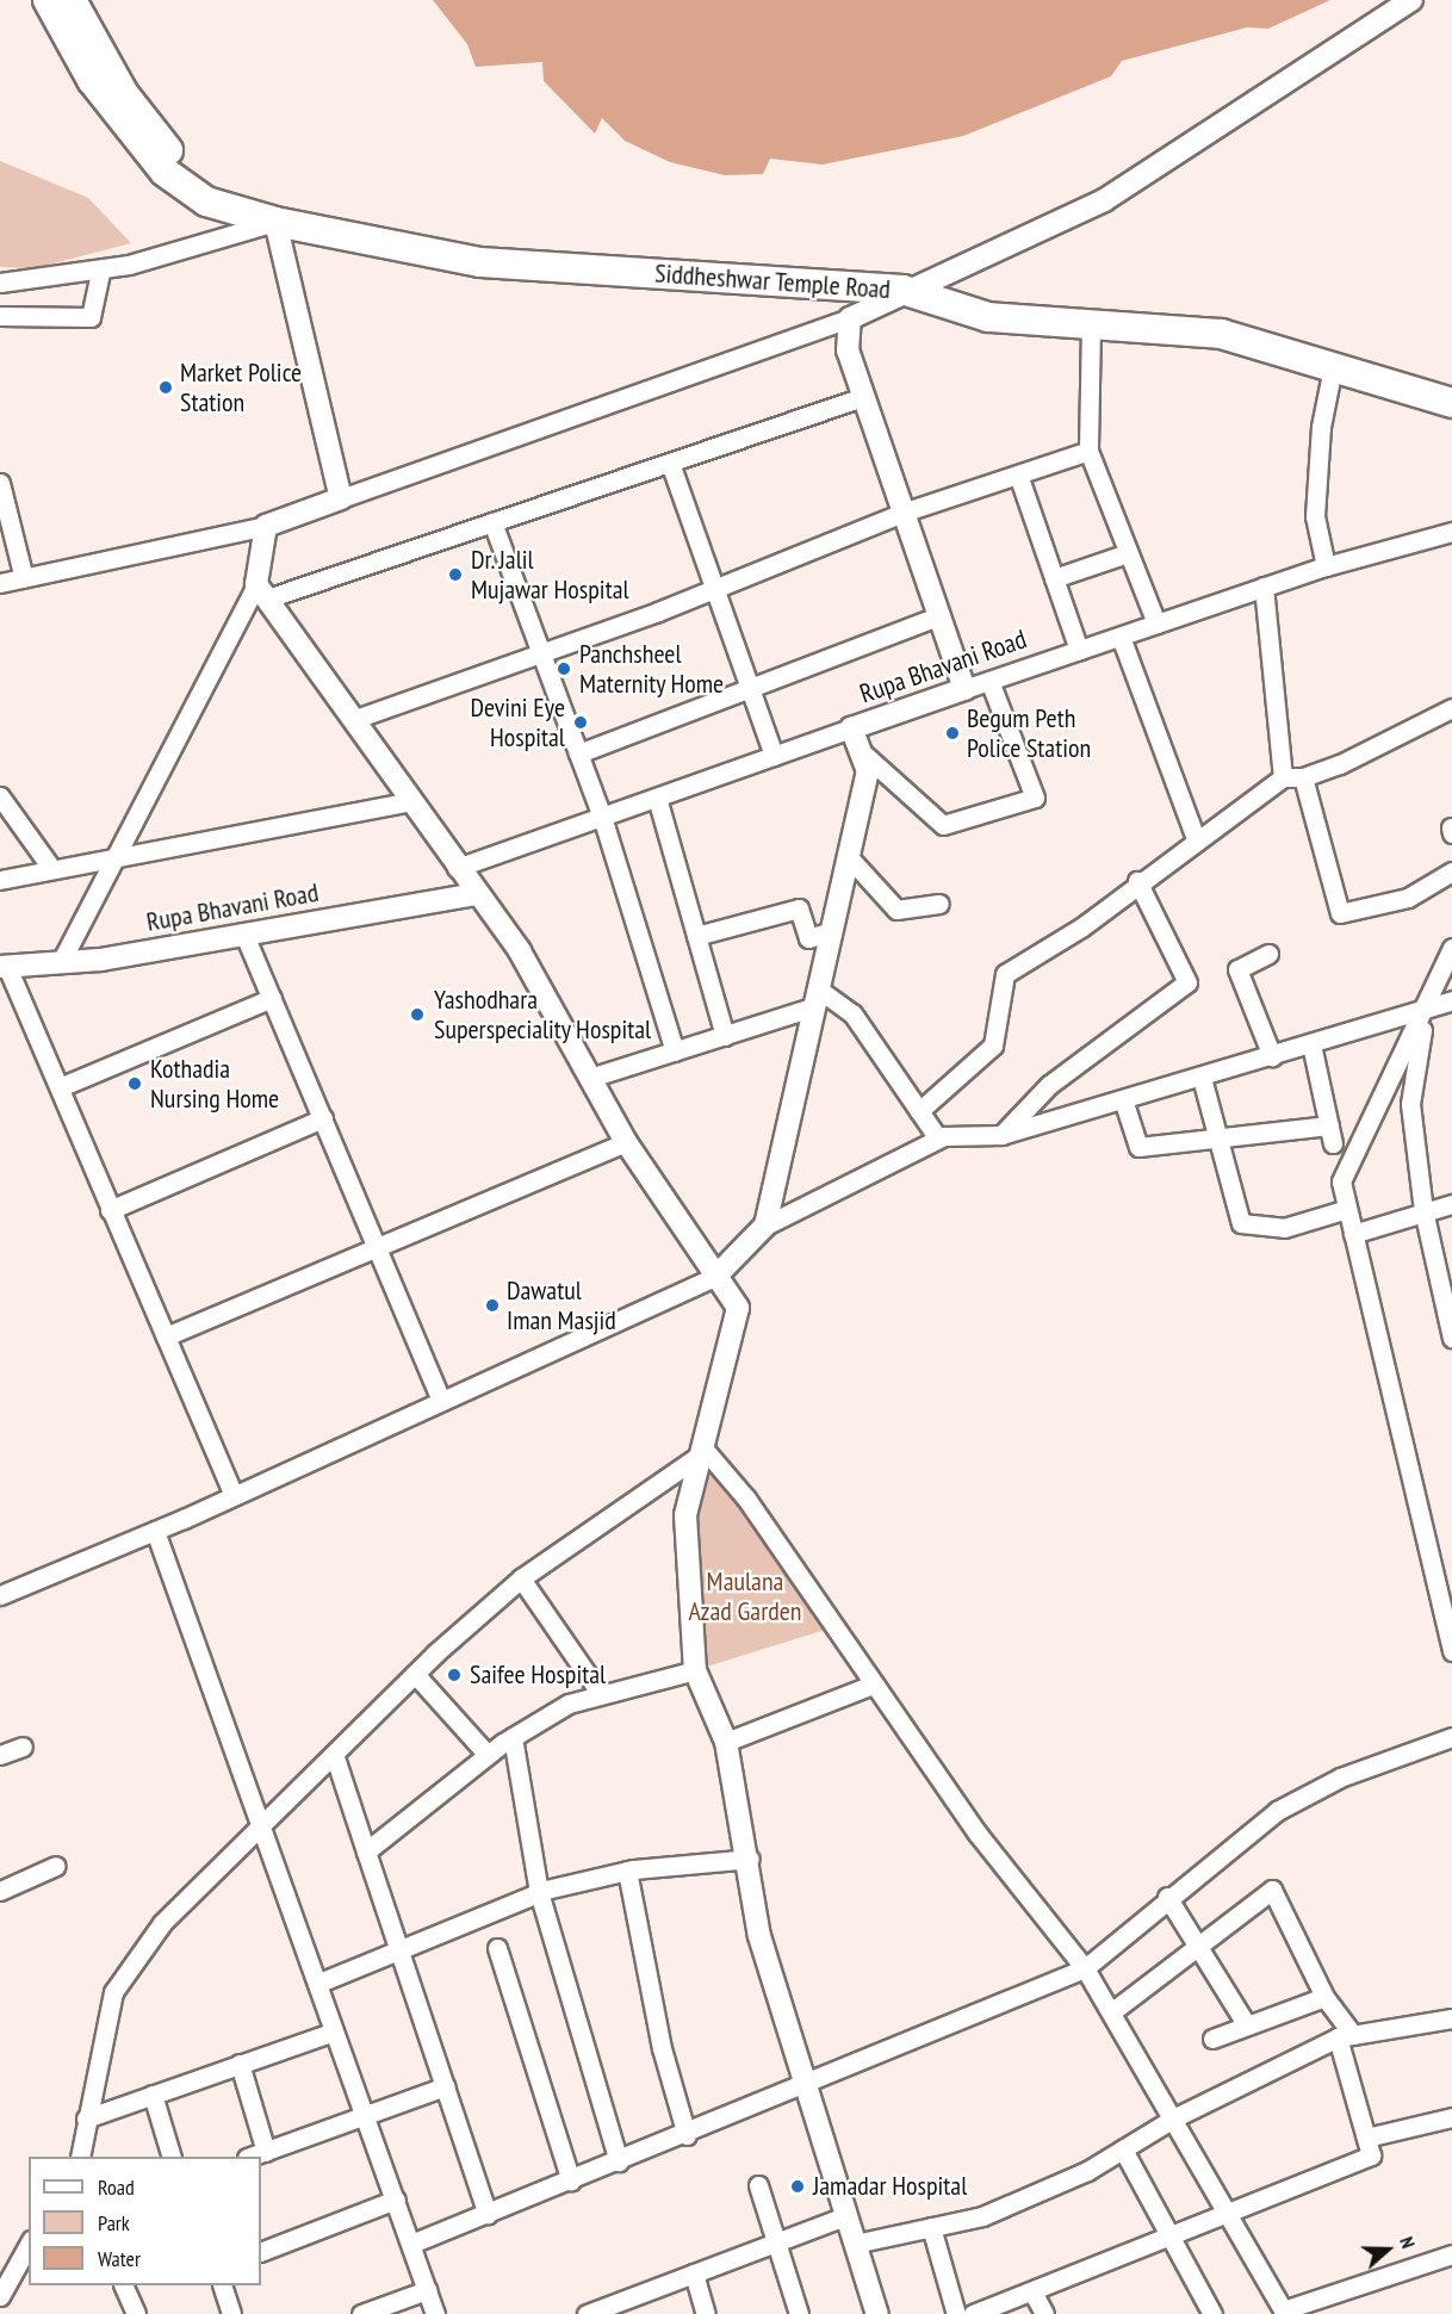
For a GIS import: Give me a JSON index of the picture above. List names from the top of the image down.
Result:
{
  "streets": {
    "highway": ["Siddheshwar Temple Road"],
    "street": ["Rupa Bhavani Road"]
  },
  "parks": ["Maulana Azad Garden"],
  "places": [
    "Market Police Station",
    "Dr. Jalil Mujawar Hospital",
    "Panchsheel Maternity Home",
    "Devini Eye Hospital",
    "Begum Peth Police Station",
    "Yashodhara Superspeciality Hospital",
    "Kothadia Nursing Home",
    "Dawatul Iman Masjid",
    "Saifee Hospital",
    "Jamadar Hospital"
  ],
  "legend": ["Road", "Park", "Water"],
  "north": "right"
}
